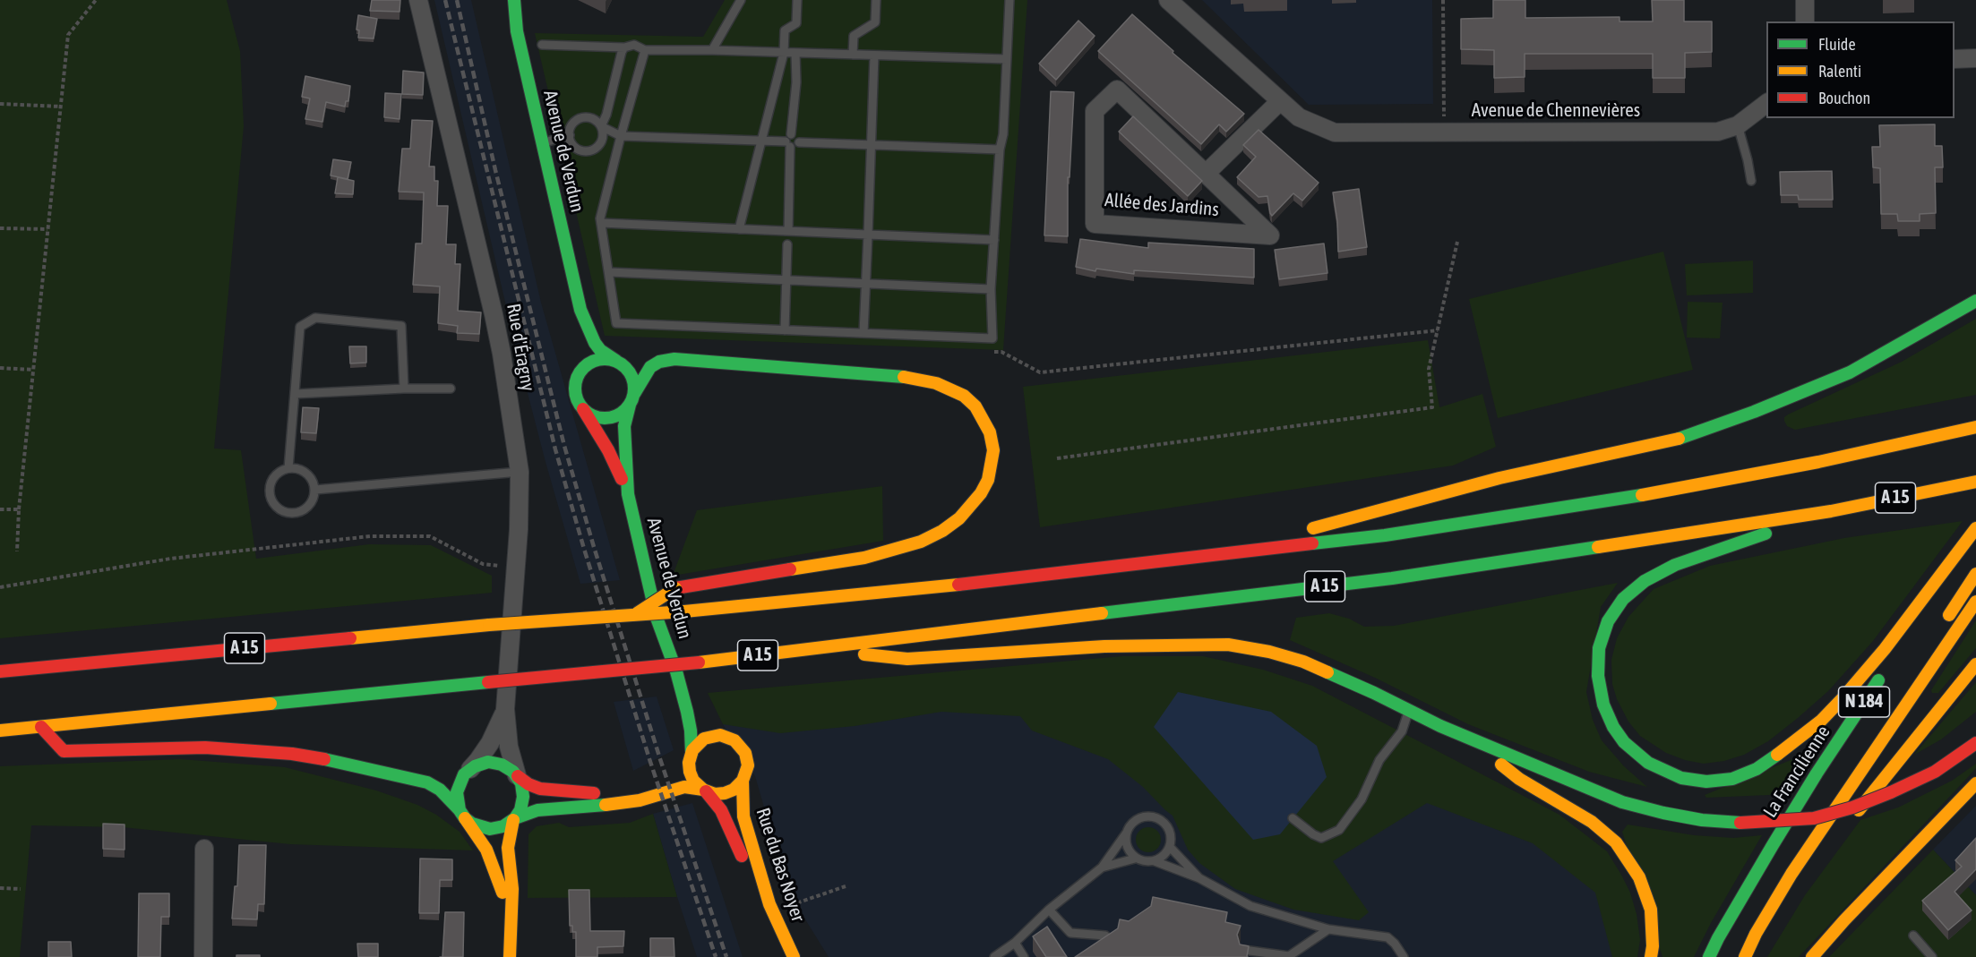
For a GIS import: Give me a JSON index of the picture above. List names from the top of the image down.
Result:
{
  "streets": {
    "main road": [
      "Avenue de Verdun",
      "A 15",
      "N 184",
      "La Francilienne",
      "Rue du Bas Noyer"
    ],
    "street": ["Avenue de Chennevières", "Allée des Jardins", "Rue d'Éragny"]
  },
  "crossings": [
    ["Avenue de Chennevières", "Allée des Jardins"],
    ["Avenue de Verdun", "Rue du Bas Noyer"]
  ],
  "legend": ["Fluide", "Ralenti", "Bouchon"]
}
